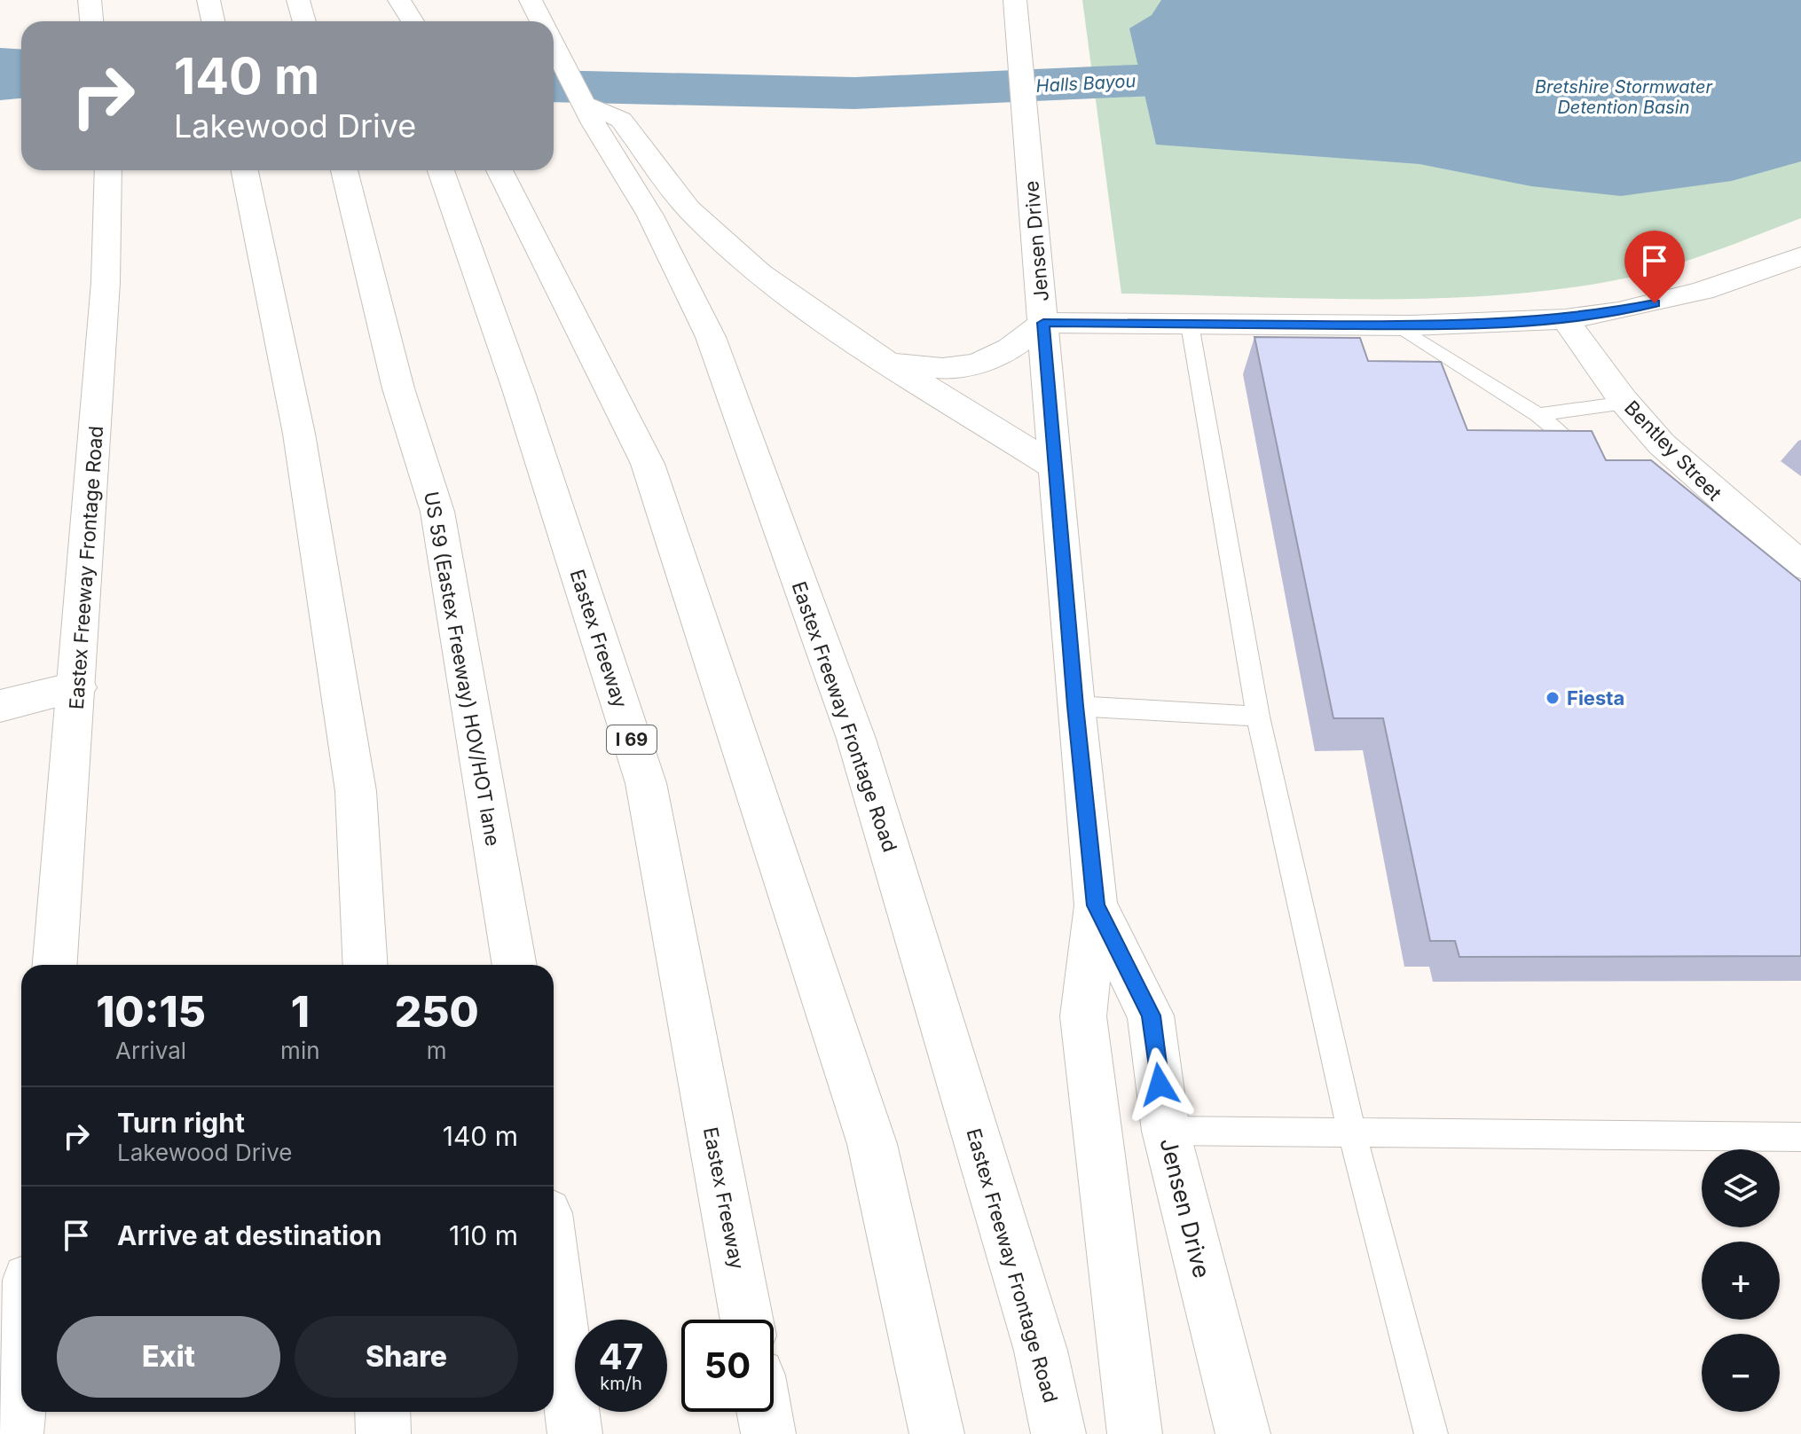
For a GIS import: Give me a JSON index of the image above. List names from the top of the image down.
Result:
{
  "streets": {
    "main road": [
      "Jensen Drive",
      "Bentley Street",
      "Eastex Freeway Frontage Road",
      "Eastex Freeway",
      "US 59 (Eastex Freeway) HOV/HOT lane",
      "I 69"
    ]
  },
  "water": ["Halls Bayou", "Bretshire Stormwater Detention Basin"],
  "places": ["Fiesta"],
  "page": {
    "turn": ["140 m", "Lakewood Drive"],
    "eta": [
      "10:15",
      "Arrival",
      "1",
      "min",
      "250",
      "m"
    ],
    "list": [
      {
        "name": "Turn right",
        "note": "Lakewood Drive",
        "value": "140 m"
      },
      {
        "name": "Arrive at destination",
        "value": "110 m"
      }
    ],
    "map_buttons": ["+", "−"],
    "buttons": ["Exit", "Share"],
    "speed": "47 km/h",
    "limit": "50"
  }
}
